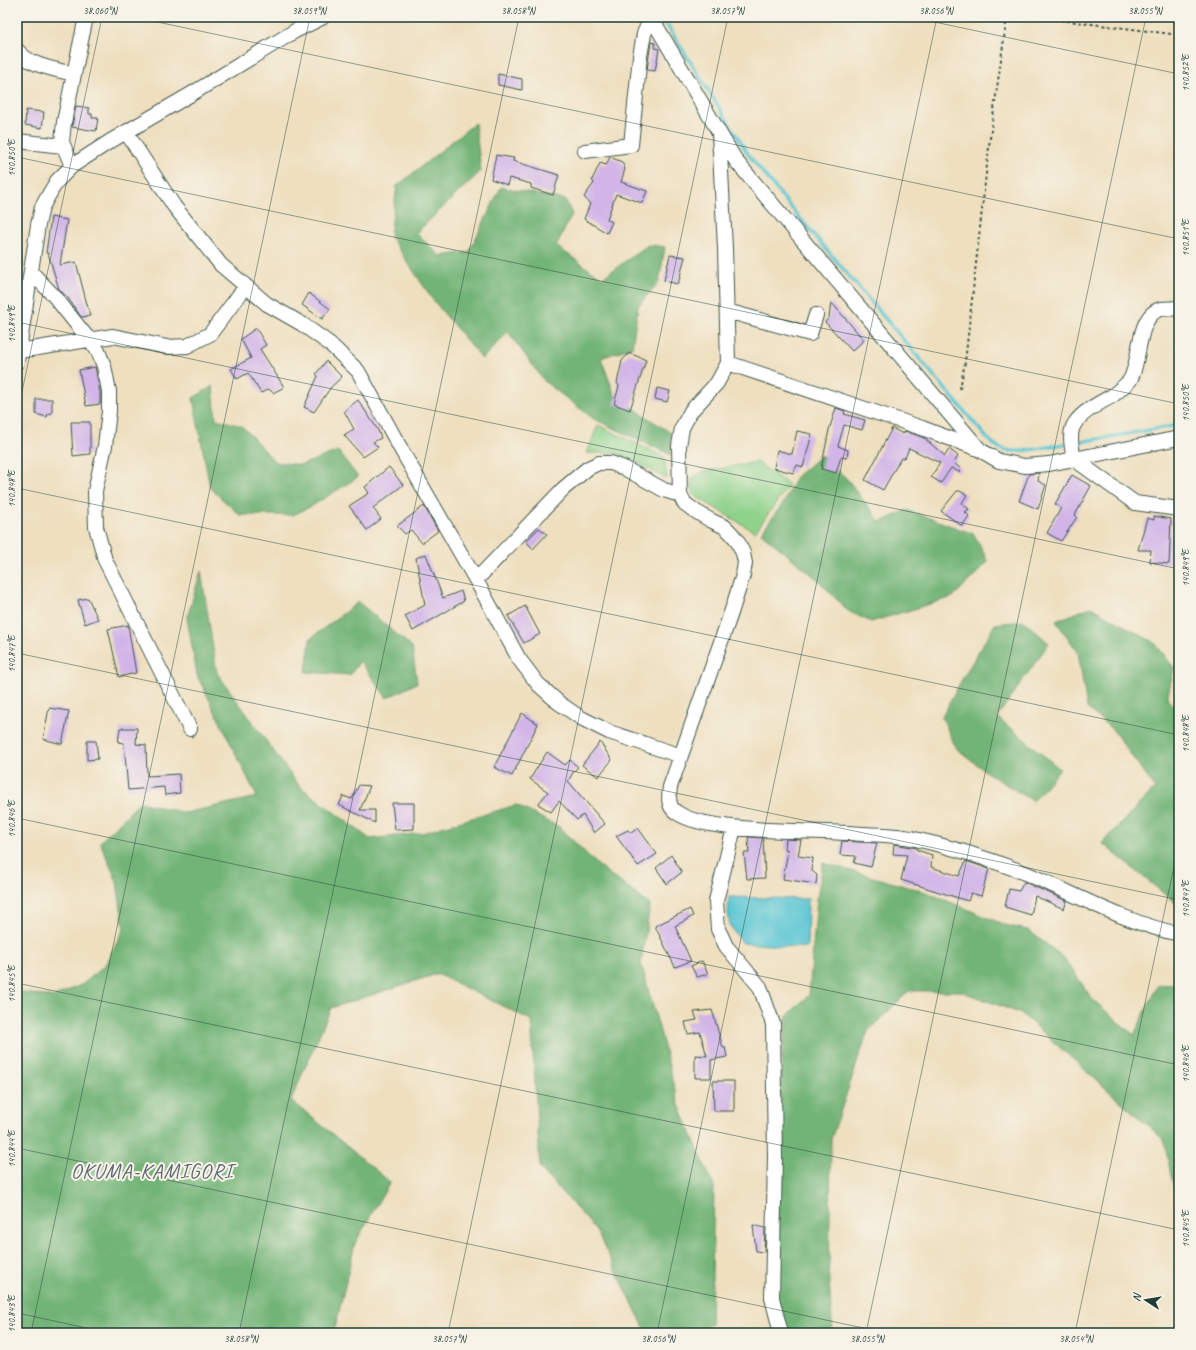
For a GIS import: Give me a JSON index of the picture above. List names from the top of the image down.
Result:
{
  "districts": ["OKUMA-KAMIGORI"],
  "north": "left",
  "coordinates": [
    "38.060°N",
    "38.059°N",
    "38.058°N",
    "38.057°N",
    "38.056°N",
    "38.055°N",
    "140.852°E",
    "140.850°E",
    "140.851°E",
    "140.849°E",
    "140.848°E",
    "140.847°E",
    "140.846°E",
    "140.845°E",
    "140.844°E",
    "140.843°E",
    "38.054°N"
  ]
}
